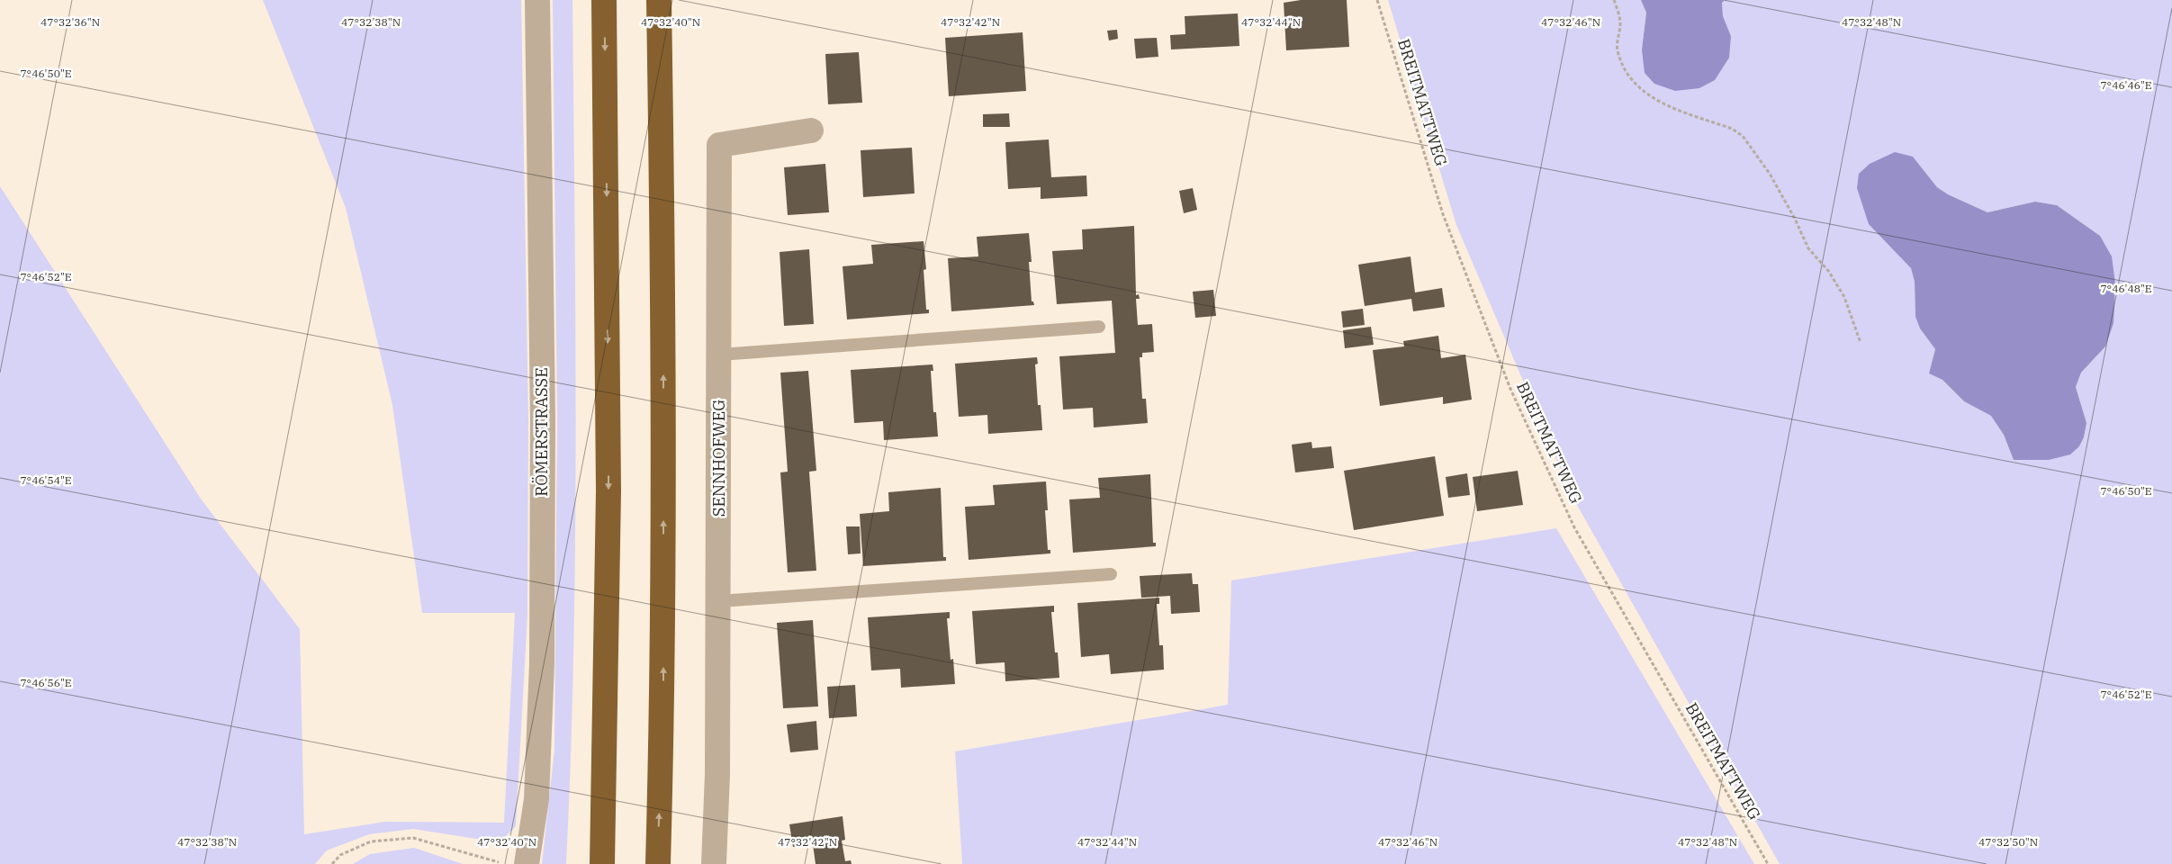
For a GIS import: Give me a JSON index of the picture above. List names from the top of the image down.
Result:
{
  "streets": {
    "street": ["RÖMERSTRASSE", "SENNHOFWEG"],
    "path": ["BREITMATTWEG"]
  },
  "coordinates": [
    "47°32'36\"N",
    "47°32'38\"N",
    "47°32'40\"N",
    "47°32'42\"N",
    "47°32'44\"N",
    "47°32'46\"N",
    "47°32'48\"N",
    "7°46'50\"E",
    "7°46'46\"E",
    "7°46'52\"E",
    "7°46'48\"E",
    "7°46'54\"E",
    "7°46'56\"E",
    "47°32'50\"N"
  ]
}
